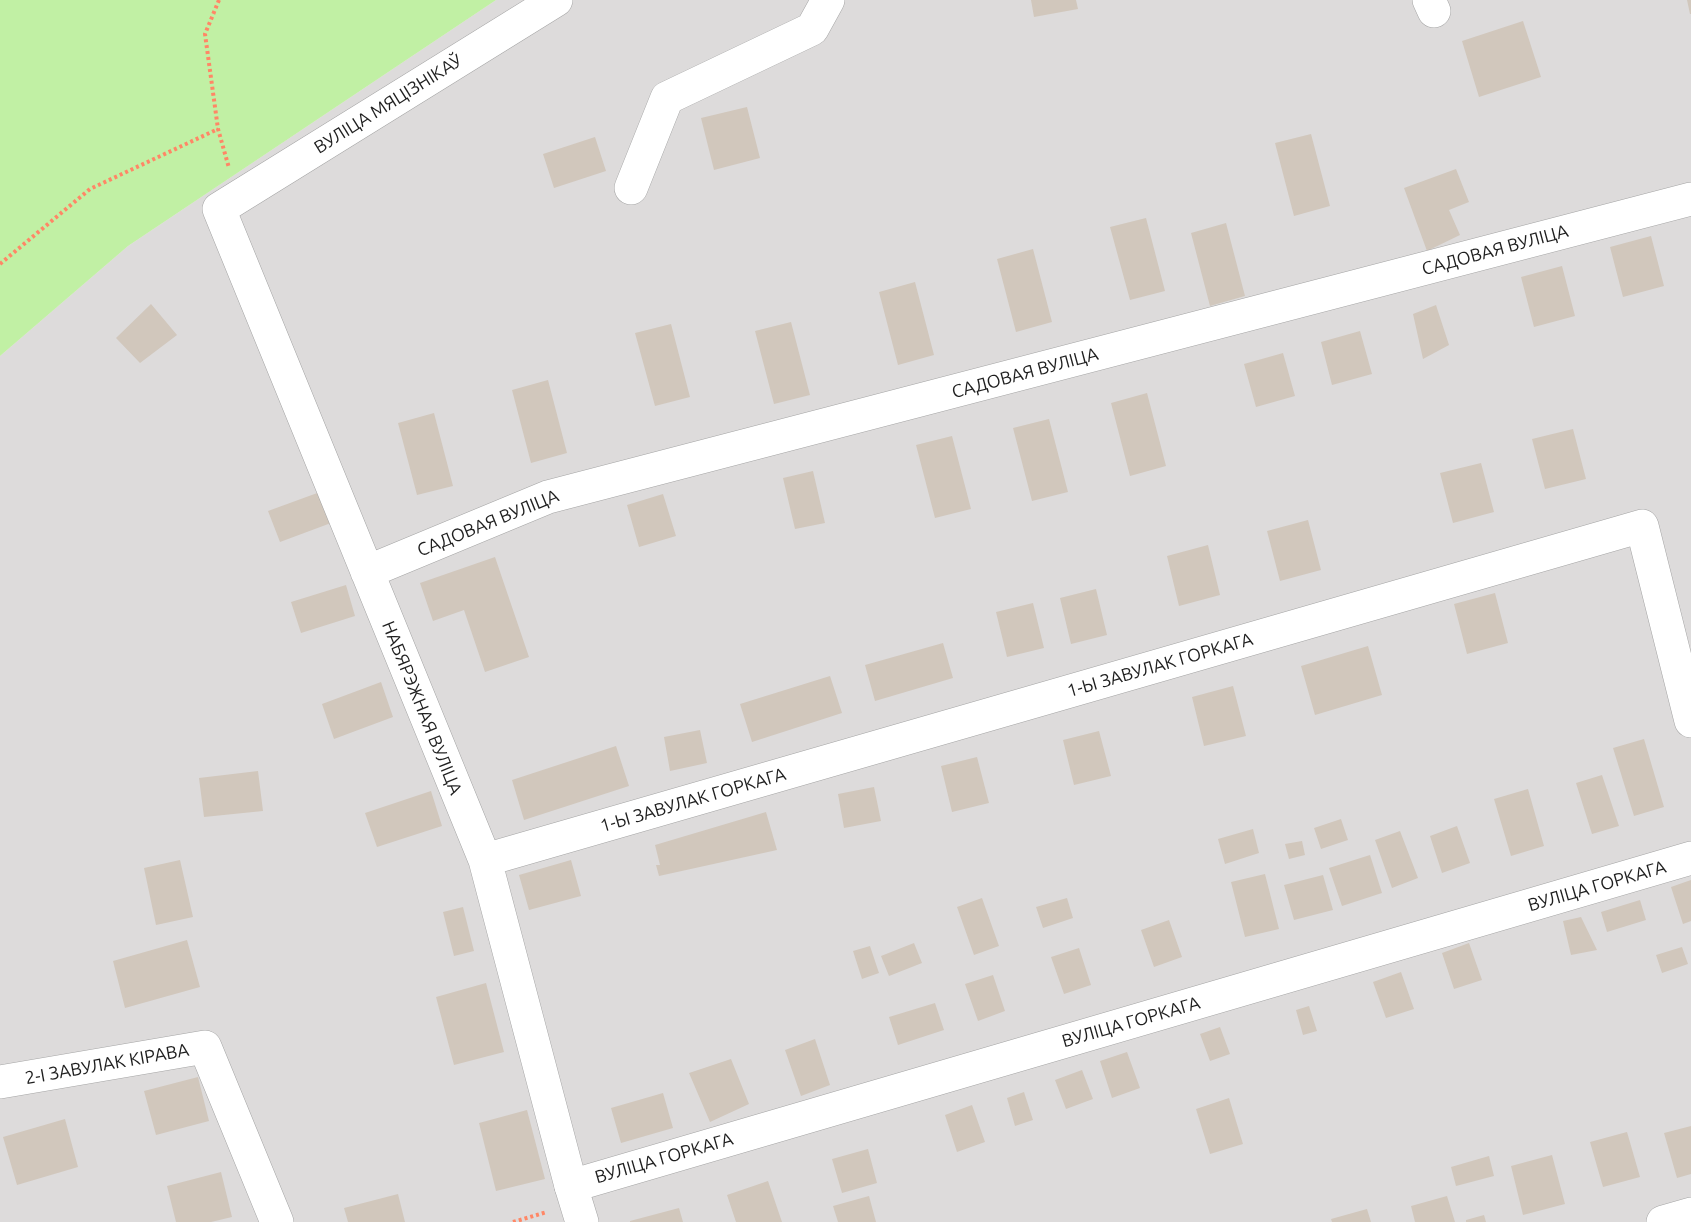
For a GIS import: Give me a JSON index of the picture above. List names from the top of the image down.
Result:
{
  "streets": {
    "street": [
      "ВУЛІЦА МЯЦІЗНІКАЎ",
      "САДОВАЯ ВУЛІЦА",
      "1-Ы ЗАВУЛАК ГОРКАГА",
      "НАБЯРЭЖНАЯ ВУЛІЦА",
      "ВУЛІЦА ГОРКАГА",
      "2-І ЗАВУЛАК КІРАВА"
    ]
  },
  "crossings": [
    ["ВУЛІЦА МЯЦІЗНІКАЎ", "НАБЯРЭЖНАЯ ВУЛІЦА"],
    ["САДОВАЯ ВУЛІЦА", "НАБЯРЭЖНАЯ ВУЛІЦА"],
    ["1-Ы ЗАВУЛАК ГОРКАГА", "НАБЯРЭЖНАЯ ВУЛІЦА"],
    ["НАБЯРЭЖНАЯ ВУЛІЦА", "ВУЛІЦА ГОРКАГА"]
  ]
}
